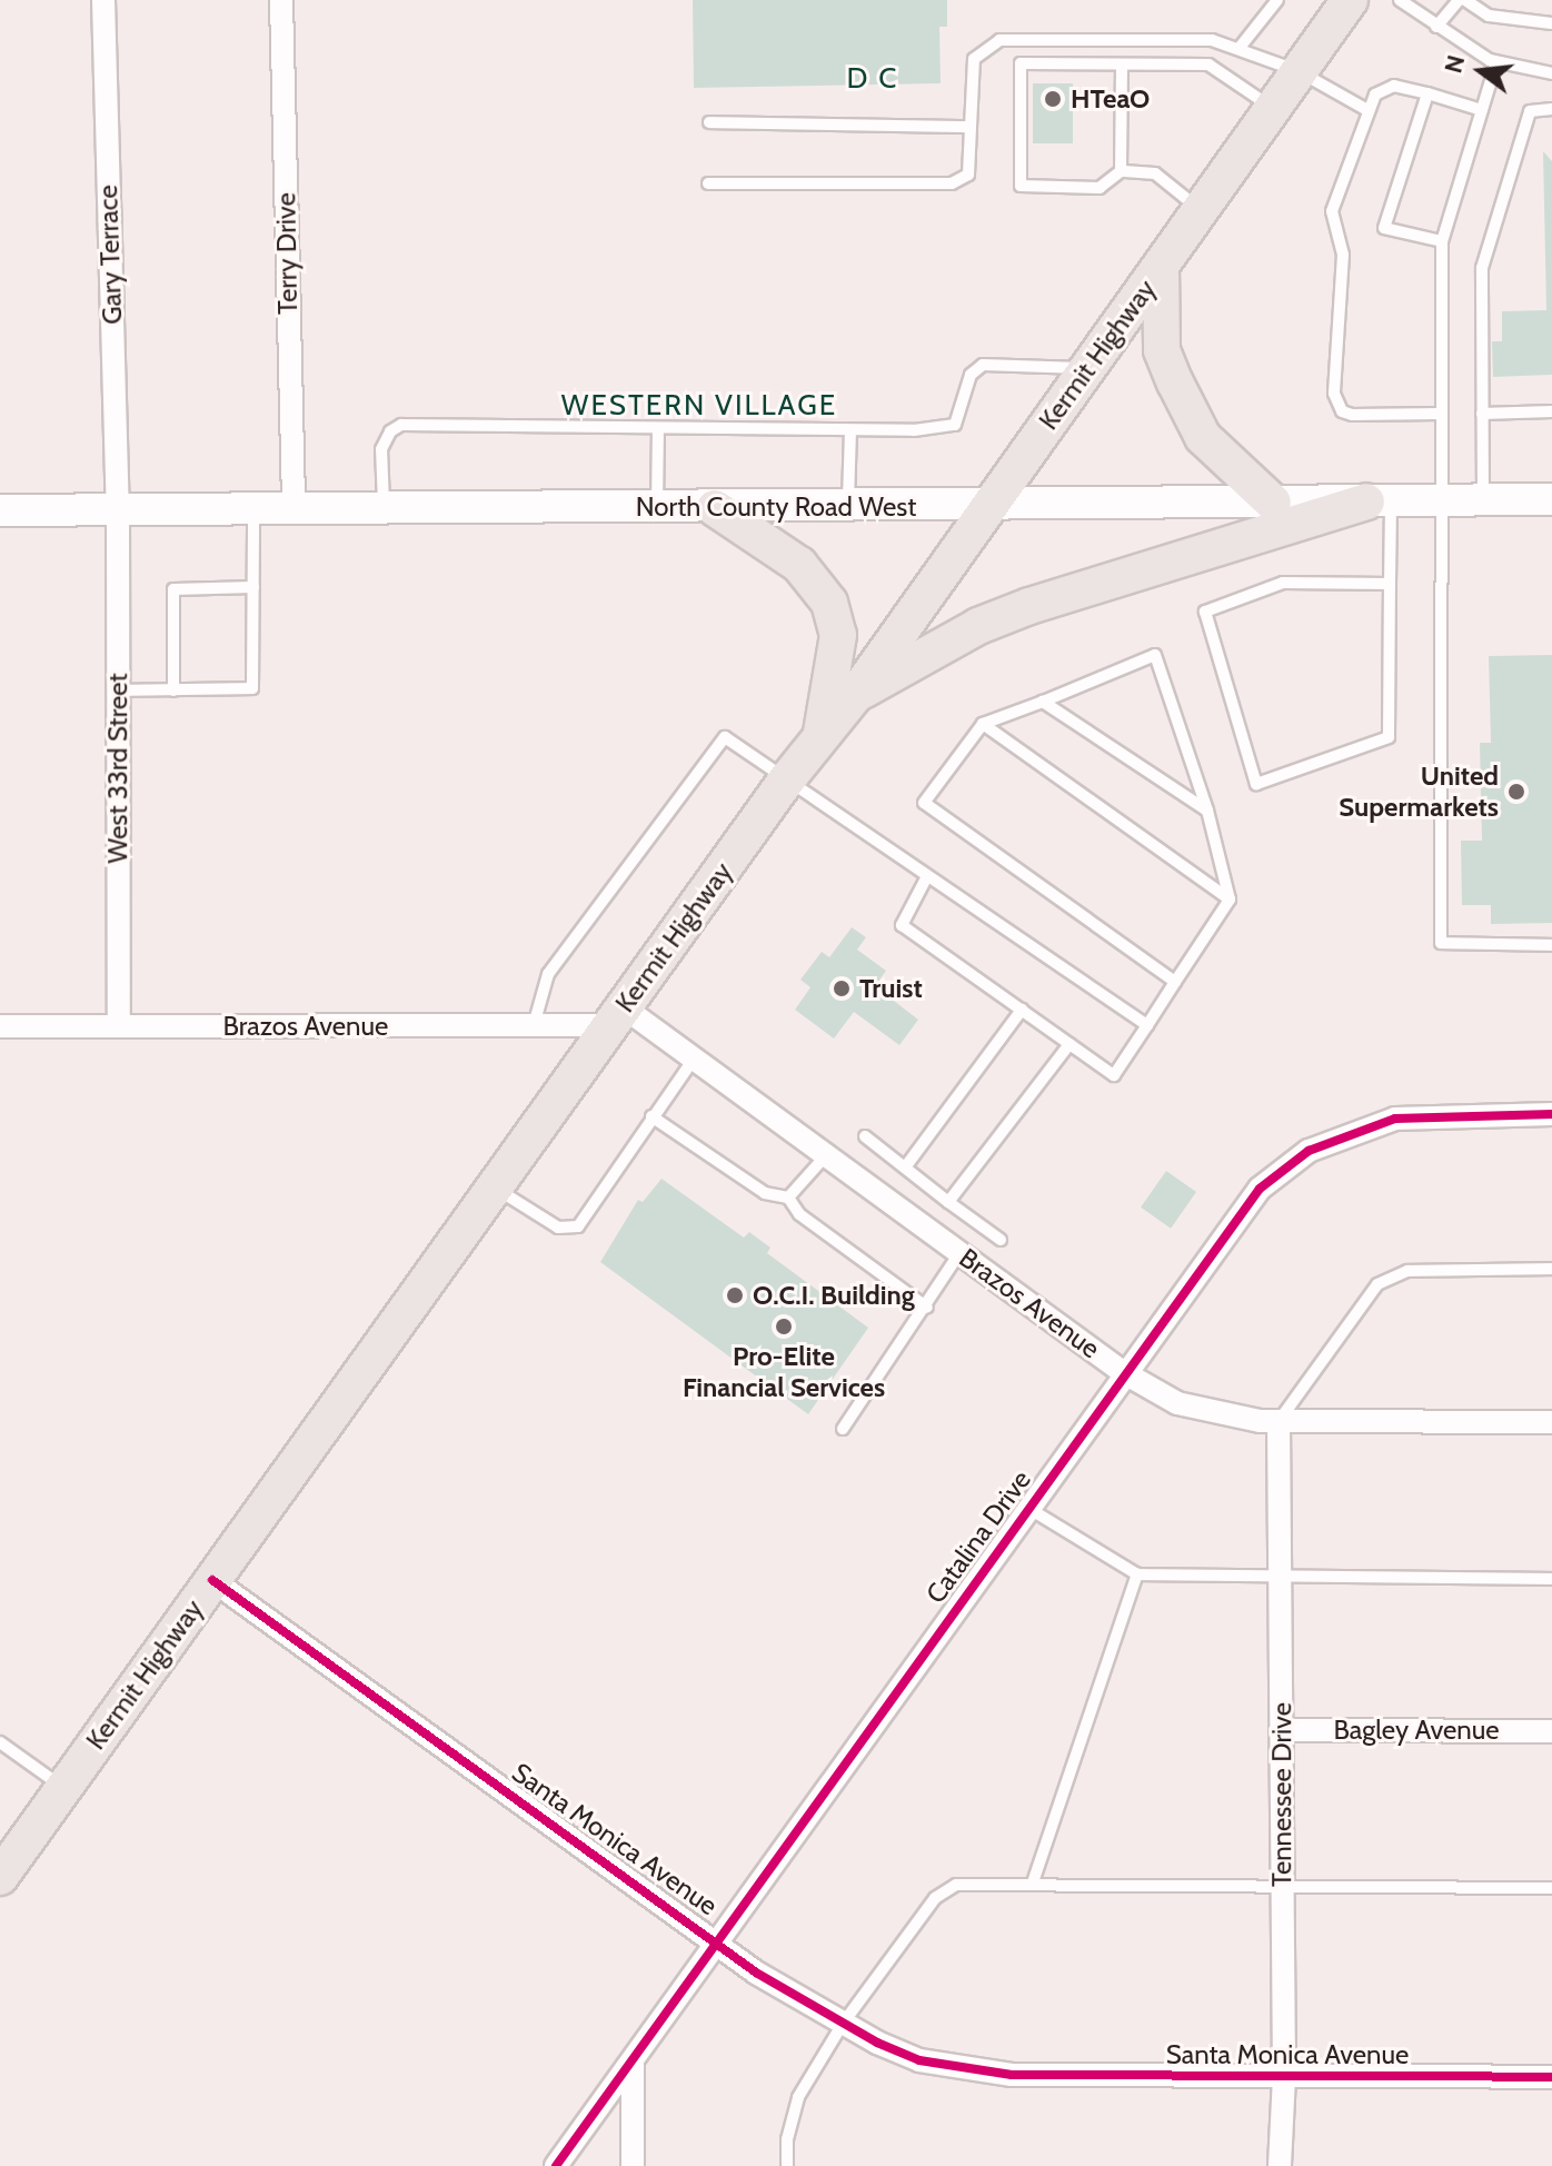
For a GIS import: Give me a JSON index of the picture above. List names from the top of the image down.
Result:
{
  "streets": {
    "main road": ["Kermit Highway", "North County Road West"],
    "street": [
      "Terry Drive",
      "Gary Terrace",
      "West 33rd Street",
      "Brazos Avenue",
      "Catalina Drive",
      "Bagley Avenue",
      "Tennessee Drive",
      "Santa Monica Avenue"
    ]
  },
  "crossings": [
    ["Terry Drive", "North County Road West"],
    ["Gary Terrace", "North County Road West"],
    ["Gary Terrace", "West 33rd Street"],
    ["Kermit Highway", "North County Road West"],
    ["Kermit Highway", "Brazos Avenue"],
    ["Kermit Highway", "Santa Monica Avenue"],
    ["North County Road West", "West 33rd Street"],
    ["West 33rd Street", "Brazos Avenue"],
    ["Brazos Avenue", "Catalina Drive"],
    ["Brazos Avenue", "Tennessee Drive"],
    ["Catalina Drive", "Santa Monica Avenue"],
    ["Bagley Avenue", "Tennessee Drive"],
    ["Tennessee Drive", "Santa Monica Avenue"]
  ],
  "districts": ["D C", "WESTERN VILLAGE"],
  "places": [
    "HTeaO",
    "United Supermarkets",
    "Truist",
    "O.C.I. Building",
    "Pro-Elite Financial Services"
  ],
  "north": "left"
}
